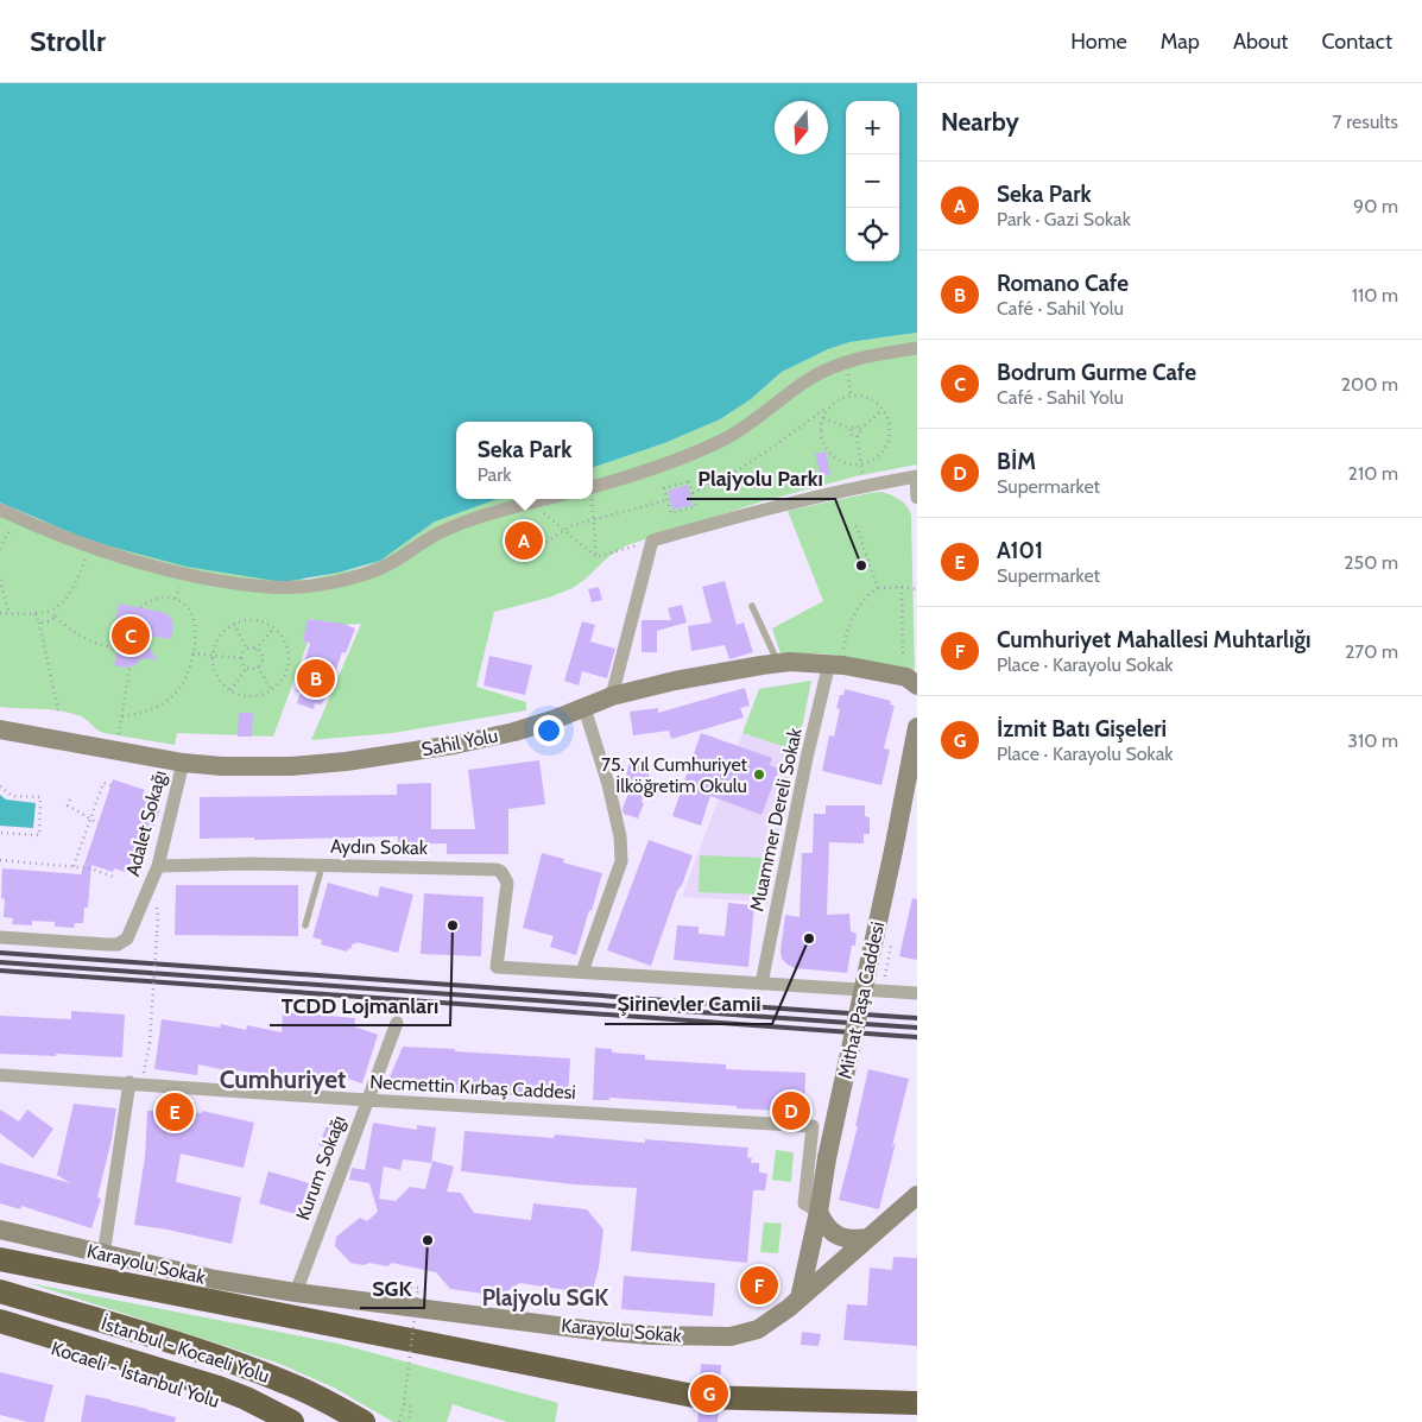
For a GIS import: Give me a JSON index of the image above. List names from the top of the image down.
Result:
{
  "streets": {
    "highway": ["İstanbul - Kocaeli Yolu", "Kocaeli - İstanbul Yolu"],
    "main road": ["Sahil Yolu", "Mithat Paşa Caddesi", "Karayolu Sokak"],
    "street": [
      "Muammer Dereli Sokak",
      "Adalet Sokağı",
      "Aydın Sokak",
      "Necmettin Kırbaş Caddesi",
      "Kurum Sokağı"
    ]
  },
  "crossings": [
    ["Sahil Yolu", "Muammer Dereli Sokak"],
    ["Sahil Yolu", "Adalet Sokağı"],
    ["Adalet Sokağı", "Aydın Sokak"],
    ["Mithat Paşa Caddesi", "Necmettin Kırbaş Caddesi"],
    ["Mithat Paşa Caddesi", "Karayolu Sokak"],
    ["Necmettin Kırbaş Caddesi", "Kurum Sokağı"],
    ["Kurum Sokağı", "Karayolu Sokak"]
  ],
  "districts": ["Cumhuriyet", "Plajyolu SGK"],
  "places": [
    "Plajyolu Parkı",
    "75. Yıl Cumhuriyet İlköğretim Okulu",
    "TCDD Lojmanları",
    "Şirinevler Camii",
    "SGK"
  ],
  "north": "bottom",
  "page": {
    "header": "Strollr",
    "nav": [
      "Home",
      "Map",
      "About",
      "Contact"
    ],
    "heading": ["Nearby", "7 results"],
    "map_buttons": ["+", "−"],
    "list": [
      {
        "mark": "A",
        "name": "Seka Park",
        "note": "Park · Gazi Sokak",
        "value": "90 m"
      },
      {
        "mark": "B",
        "name": "Romano Cafe",
        "note": "Café · Sahil Yolu",
        "value": "110 m"
      },
      {
        "mark": "C",
        "name": "Bodrum Gurme Cafe",
        "note": "Café · Sahil Yolu",
        "value": "200 m"
      },
      {
        "mark": "D",
        "name": "BİM",
        "note": "Supermarket",
        "value": "210 m"
      },
      {
        "mark": "E",
        "name": "A101",
        "note": "Supermarket",
        "value": "250 m"
      },
      {
        "mark": "F",
        "name": "Cumhuriyet Mahallesi Muhtarlığı",
        "note": "Place · Karayolu Sokak",
        "value": "270 m"
      },
      {
        "mark": "G",
        "name": "İzmit Batı Gişeleri",
        "note": "Place · Karayolu Sokak",
        "value": "310 m"
      }
    ],
    "popup": ["Seka Park", "Park"],
    "pins": [
      "A",
      "C",
      "B",
      "D",
      "E",
      "F",
      "G"
    ]
  }
}
